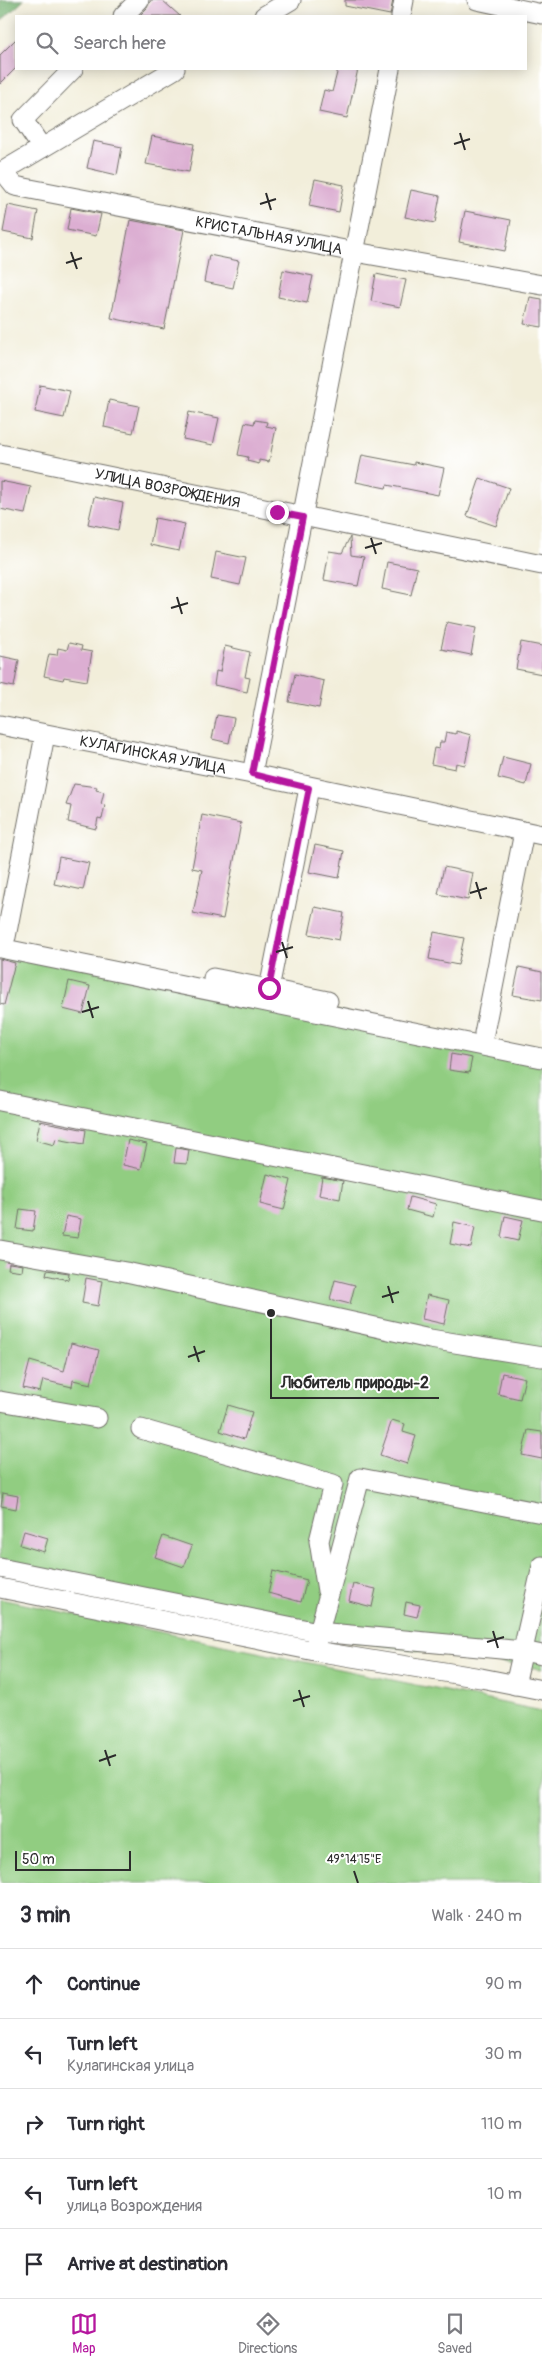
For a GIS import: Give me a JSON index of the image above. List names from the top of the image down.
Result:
{
  "streets": {
    "street": ["КРИСТАЛЬНАЯ УЛИЦА", "УЛИЦА ВОЗРОЖДЕНИЯ", "КУЛАГИНСКАЯ УЛИЦА"]
  },
  "places": ["Любитель природы-2"],
  "scale_bar": "50 m",
  "page": {
    "search": "Search here",
    "scale": "50 m",
    "heading": ["3 min", "Walk · 240 m"],
    "list": [
      ["Continue", "90 m"],
      ["Turn left", "Кулагинская улица", "30 m"],
      ["Turn right", "110 m"],
      ["Turn left", "улица Возрождения", "10 m"],
      "Arrive at destination"
    ],
    "nav": ["Map", "Directions", "Saved"]
  },
  "coordinates": ["49°14'15\"E"]
}
